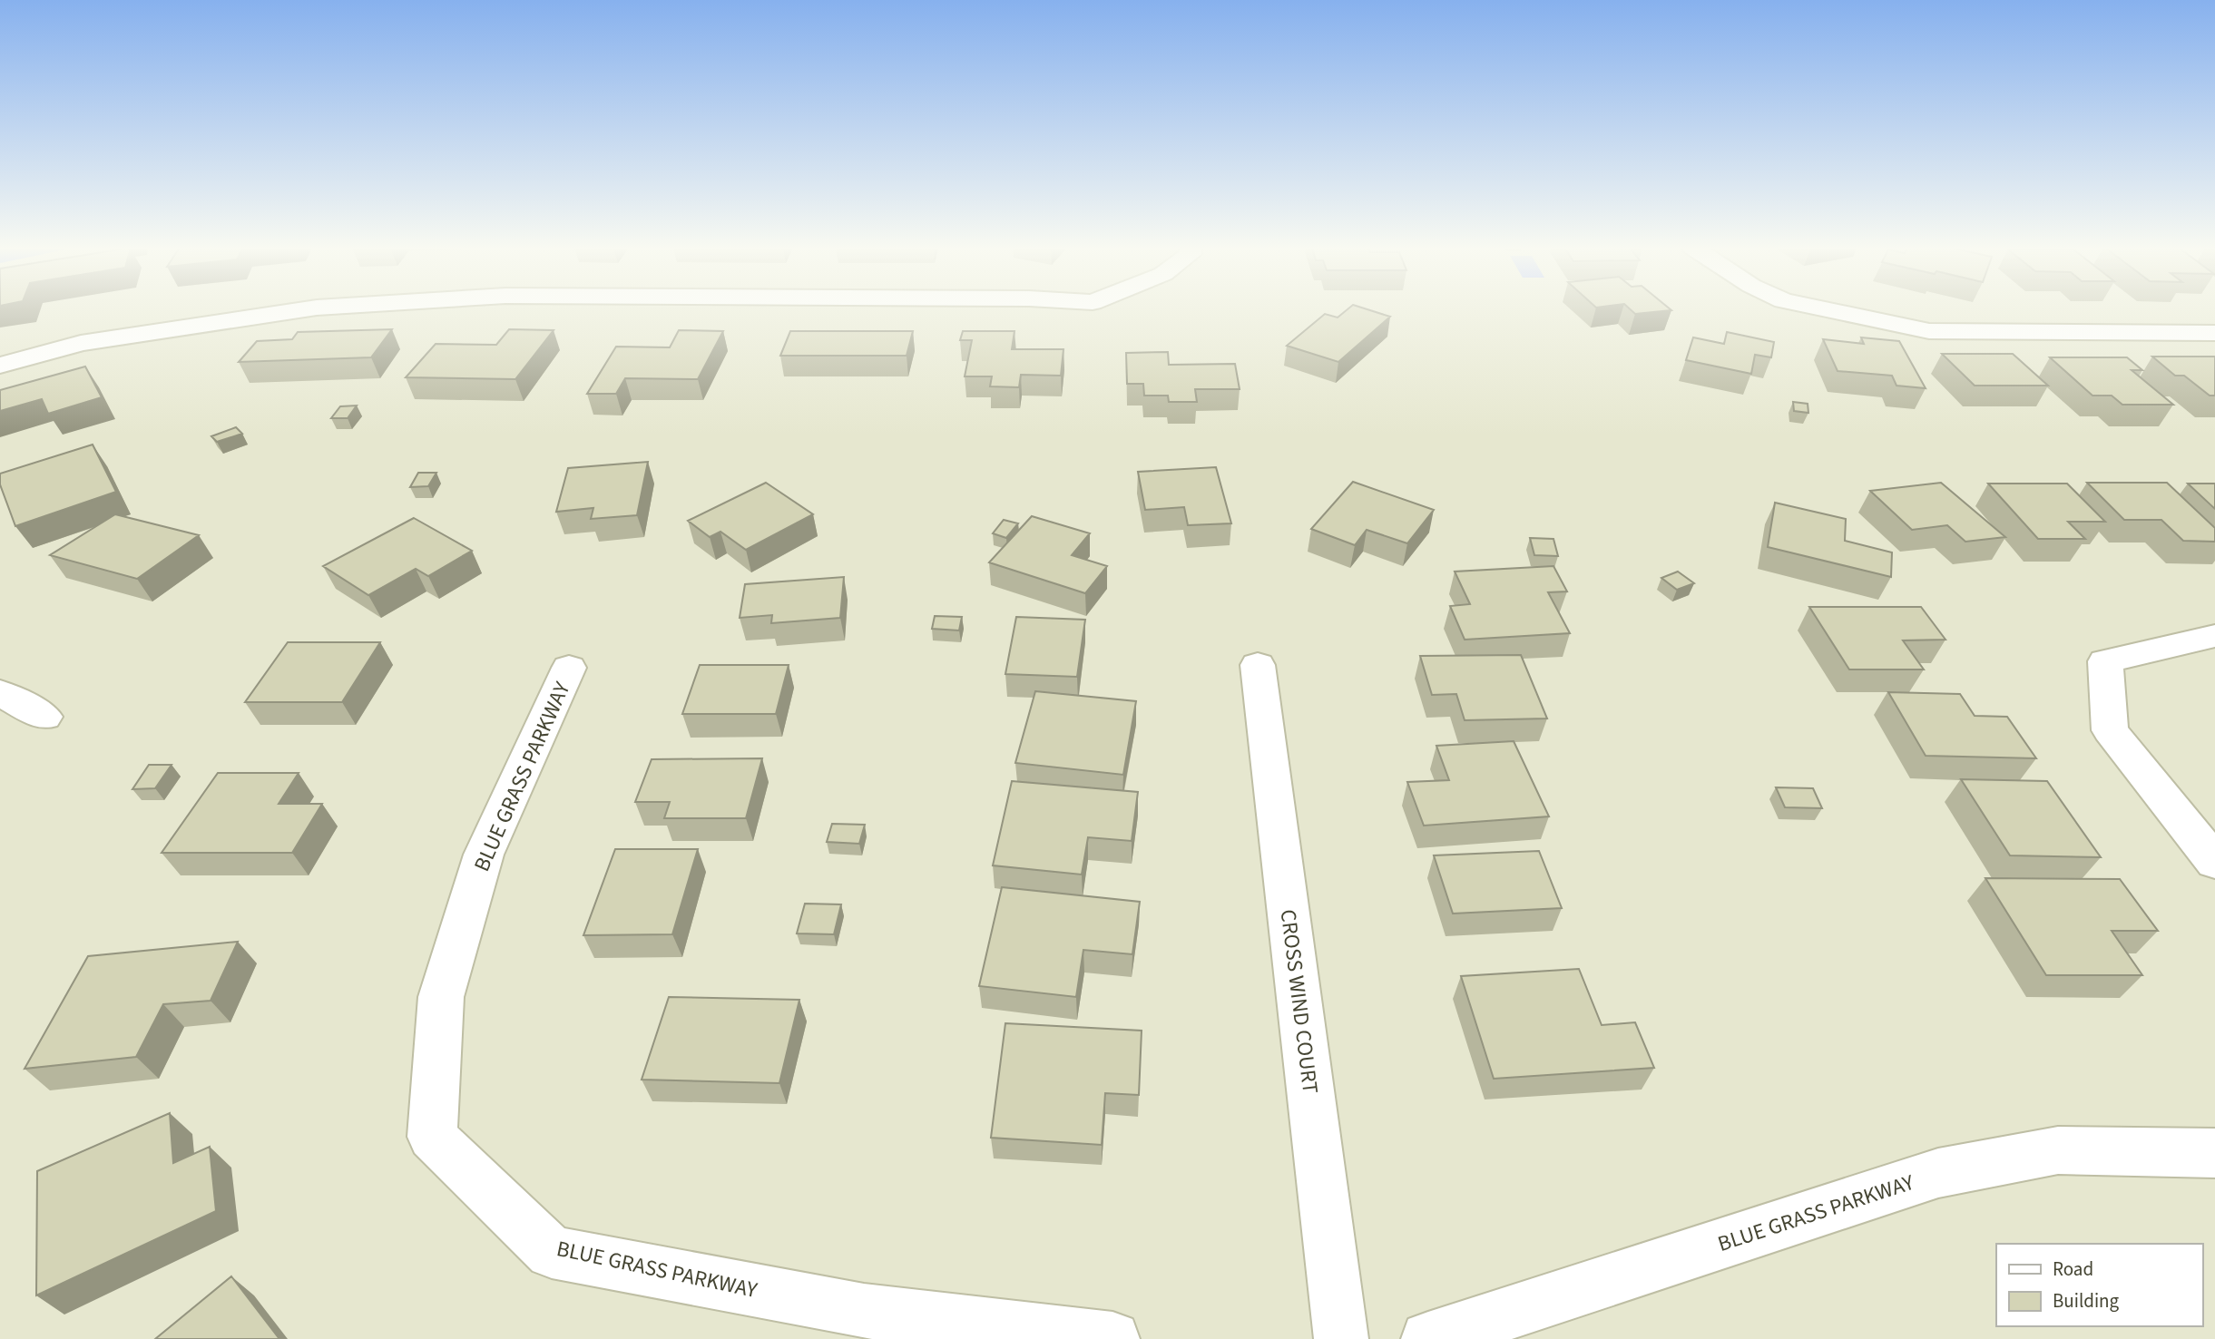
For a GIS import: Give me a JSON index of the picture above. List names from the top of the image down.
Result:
{
  "streets": {
    "street": ["BLUE GRASS PARKWAY", "CROSS WIND COURT"]
  },
  "legend": ["Road", "Building"]
}
